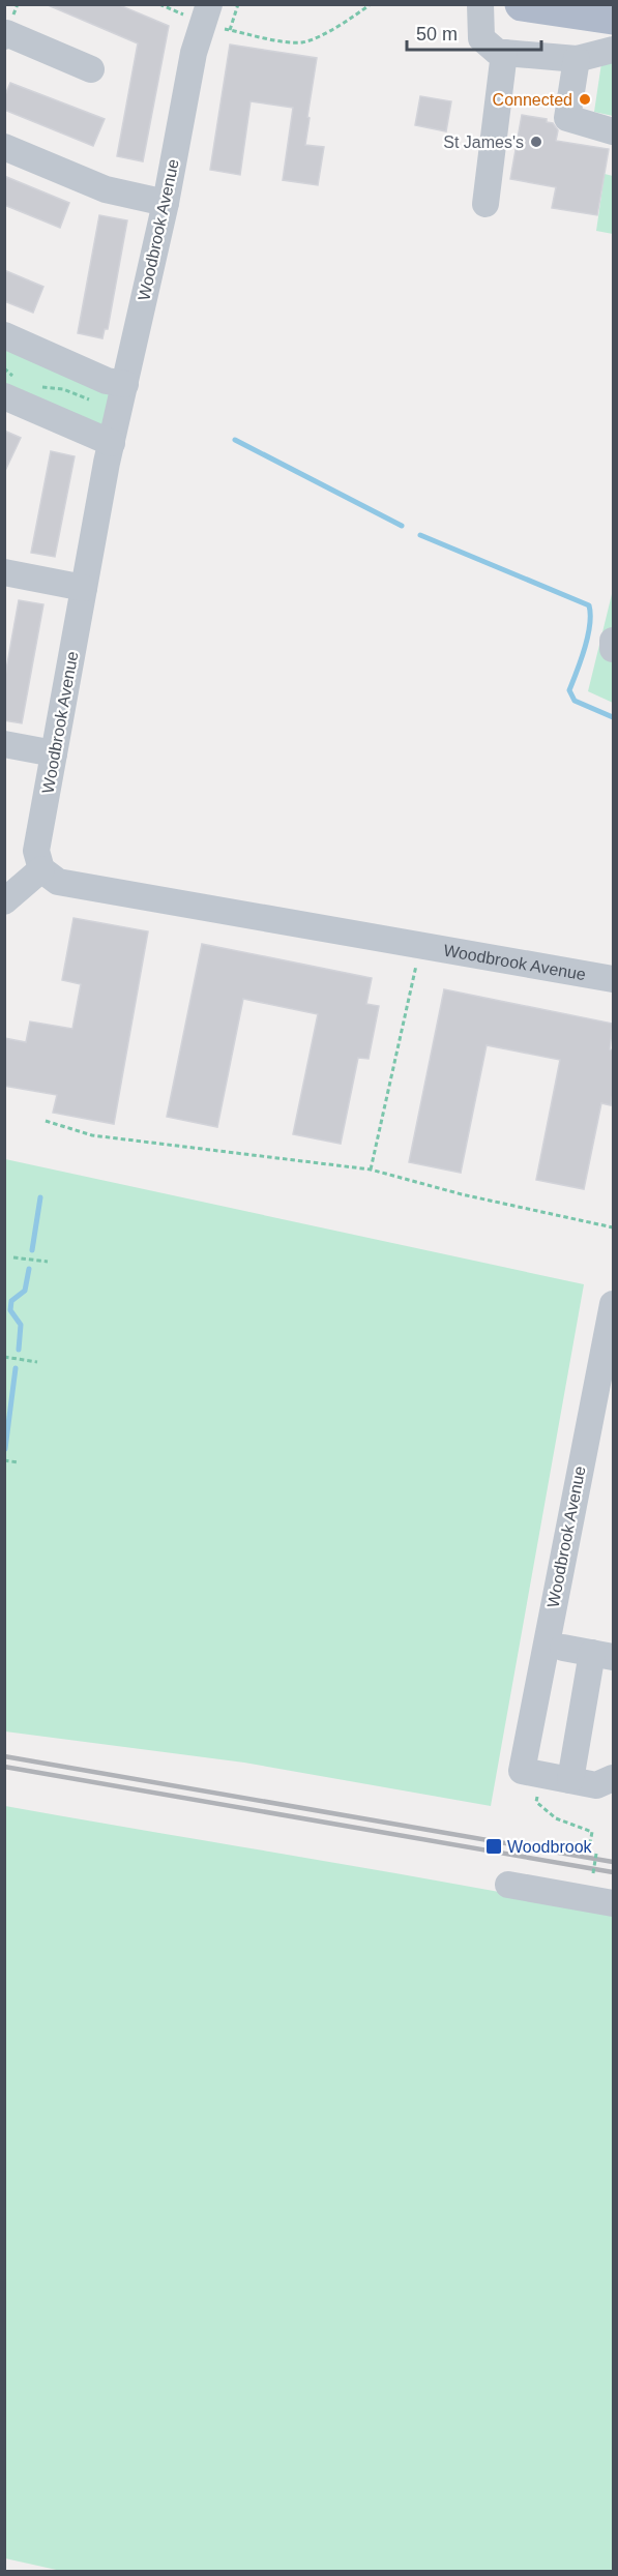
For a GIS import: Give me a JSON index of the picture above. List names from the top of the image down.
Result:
{
  "streets": {
    "street": ["Woodbrook Avenue"]
  },
  "places": {
    "other": ["Connected", "St James's"],
    "transit": ["Woodbrook"]
  },
  "scale_bar": "50 m"
}
